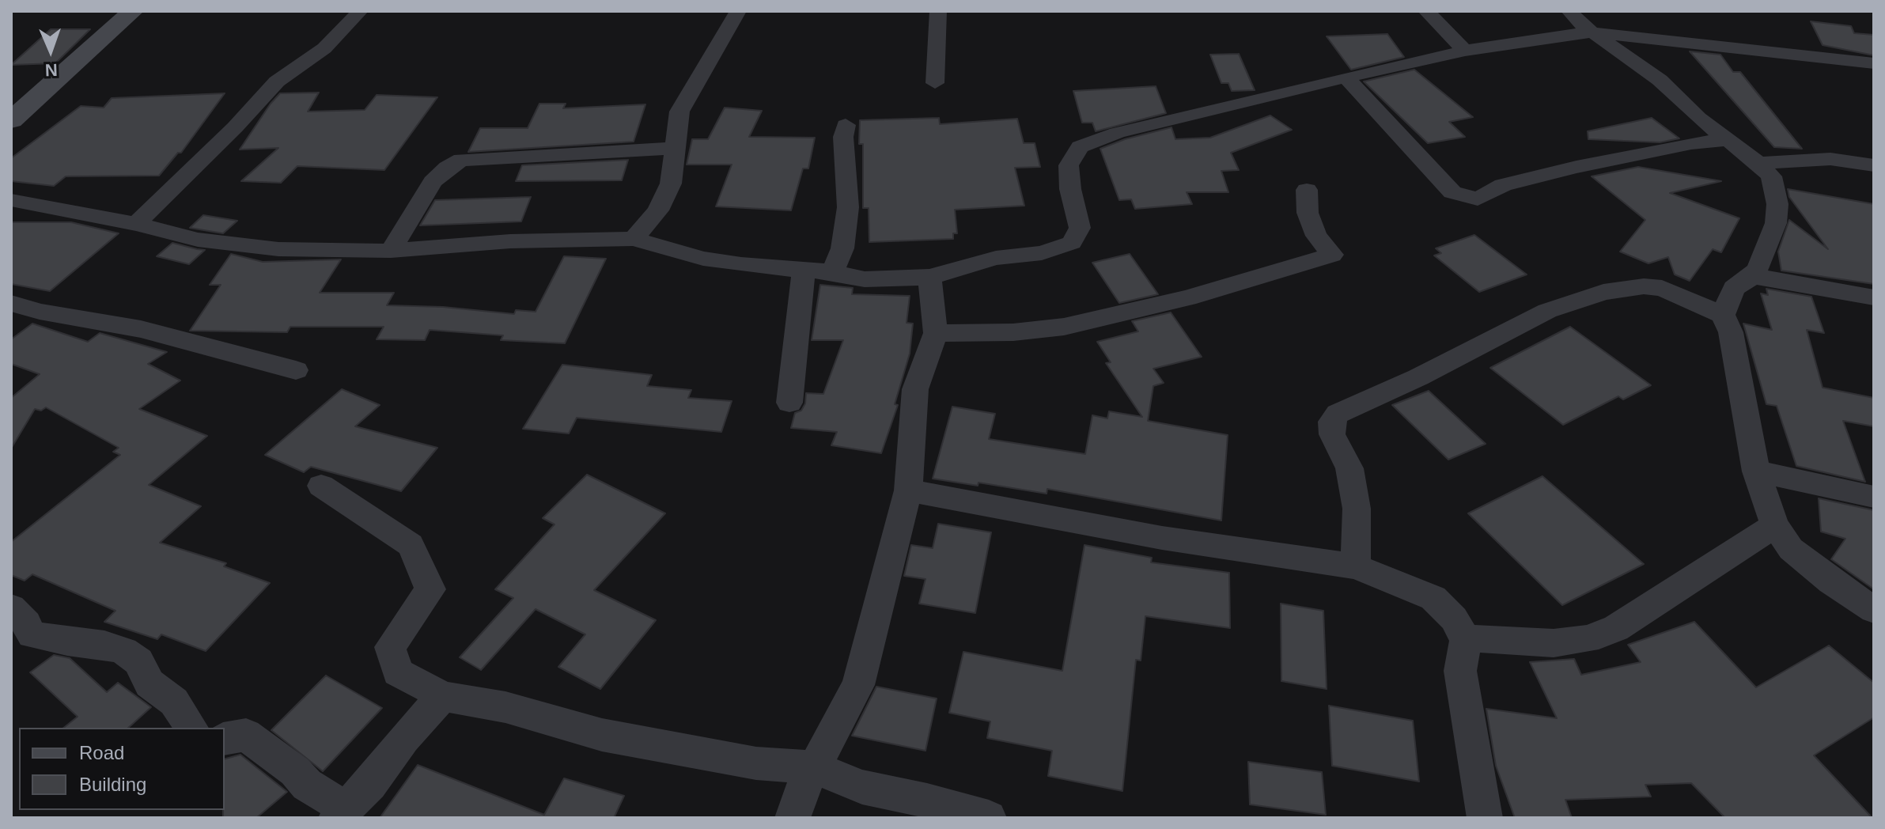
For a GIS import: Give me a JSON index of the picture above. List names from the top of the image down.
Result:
{
  "legend": ["Road", "Building"],
  "north": "bottom"
}
